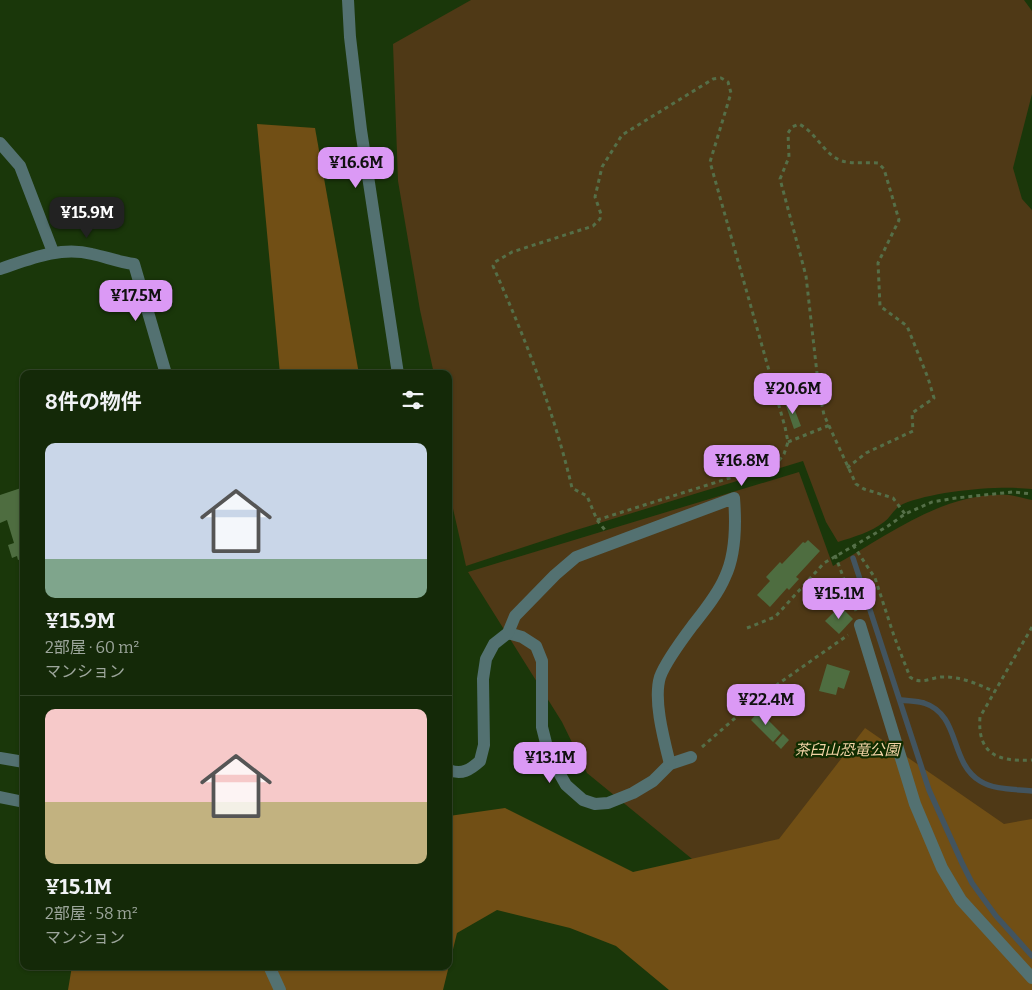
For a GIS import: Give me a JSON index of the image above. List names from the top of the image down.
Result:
{
  "parks": ["茶臼山恐竜公園"],
  "page": {
    "price": [
      "¥16.6M",
      "¥15.9M",
      "¥17.5M",
      "¥20.6M",
      "¥16.8M",
      "¥15.1M",
      "¥22.4M",
      "¥13.1M"
    ],
    "heading": "8件の物件",
    "list": [
      {
        "name": "¥15.9M",
        "note": "2部屋 · 60 m² · マンション"
      },
      {
        "name": "¥15.1M",
        "note": "2部屋 · 58 m² · マンション"
      }
    ]
  }
}
